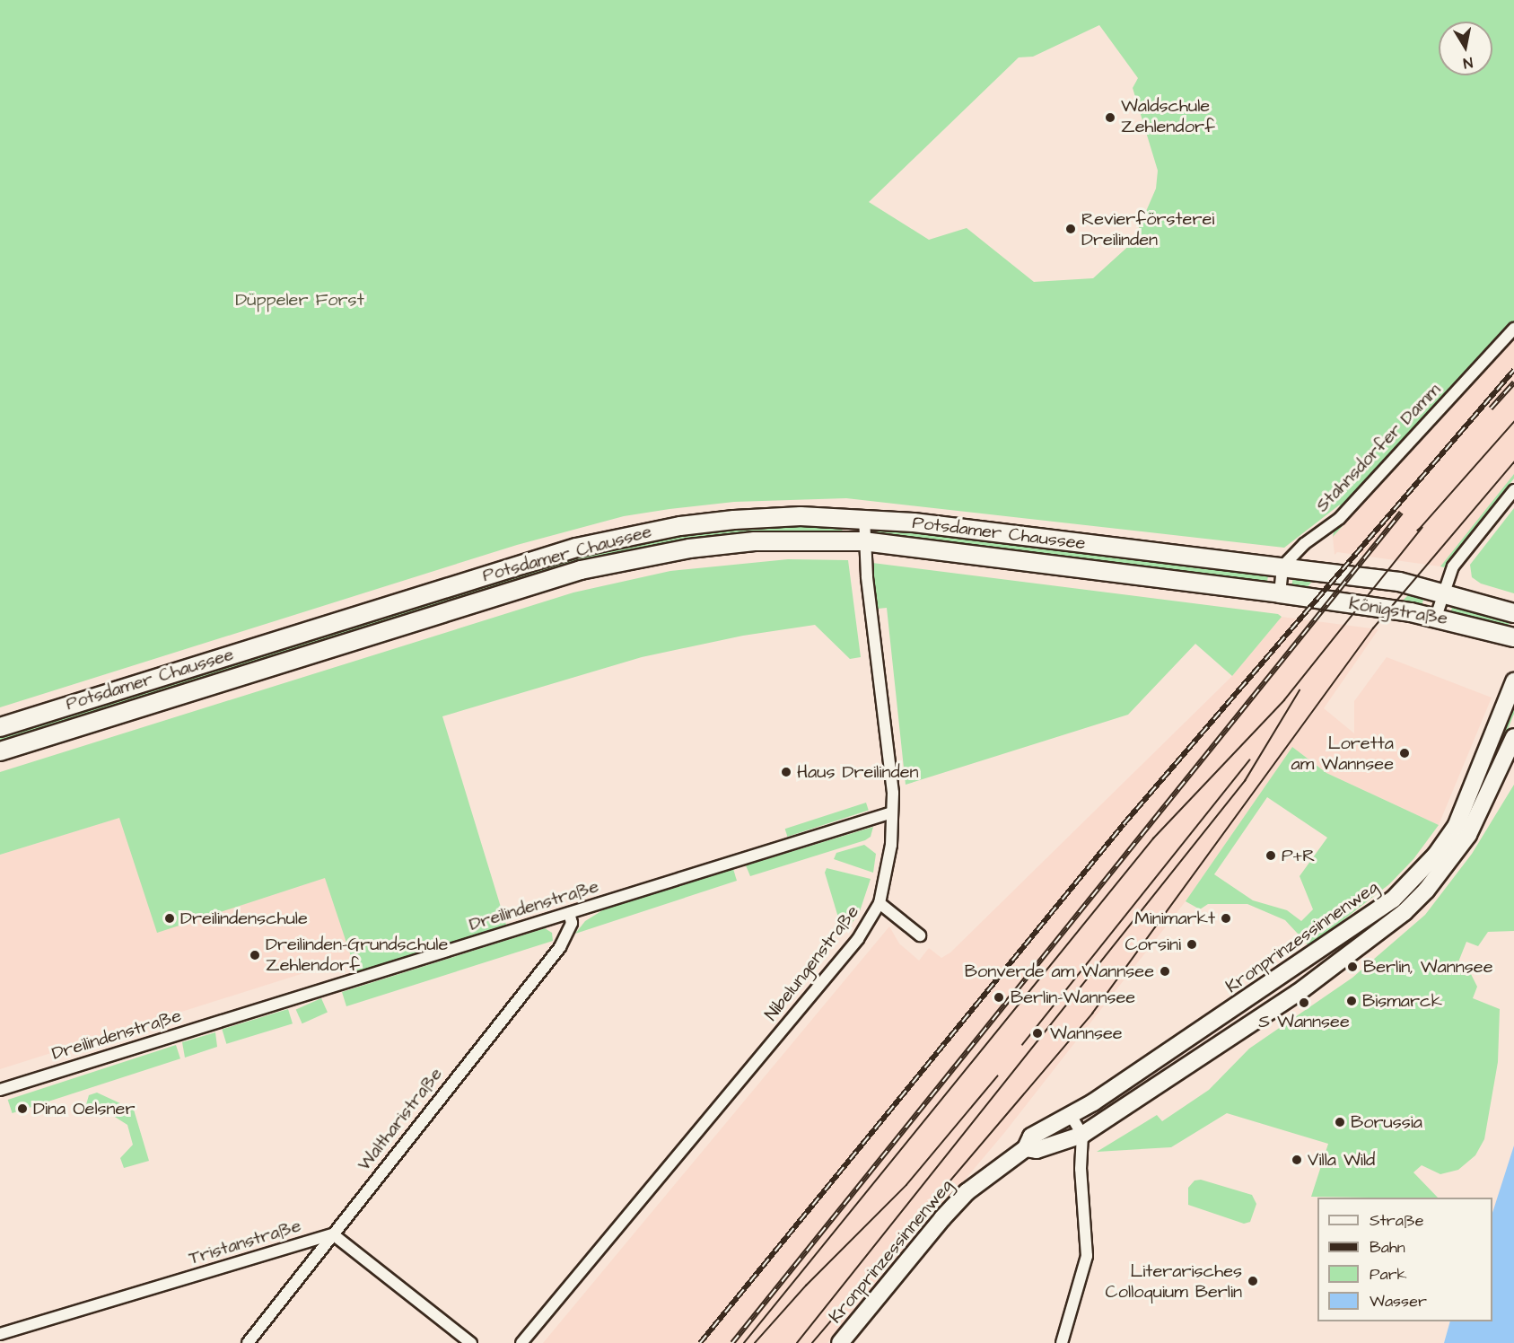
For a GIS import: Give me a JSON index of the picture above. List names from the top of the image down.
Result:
{
  "streets": {
    "main road": ["Potsdamer Chaussee", "Königstraße", "Kronprinzessinnenweg"],
    "street": [
      "Stahnsdorfer Damm",
      "Dreilindenstraße",
      "Nibelungenstraße",
      "Waltharistraße",
      "Tristanstraße"
    ]
  },
  "crossings": [
    ["Stahnsdorfer Damm", "Potsdamer Chaussee"],
    ["Stahnsdorfer Damm", "Königstraße"],
    ["Potsdamer Chaussee", "Königstraße"],
    ["Potsdamer Chaussee", "Nibelungenstraße"],
    ["Dreilindenstraße", "Nibelungenstraße"],
    ["Dreilindenstraße", "Waltharistraße"],
    ["Waltharistraße", "Tristanstraße"]
  ],
  "parks": ["Düppeler Forst"],
  "places": [
    "Waldschule Zehlendorf",
    "Revierförsterei Dreilinden",
    "Loretta am Wannsee",
    "Haus Dreilinden",
    "P+R",
    "Dreilindenschule",
    "Minimarkt",
    "Corsini",
    "Dreilinden-Grundschule Zehlendorf",
    "Berlin, Wannsee",
    "Bonverde am Wannsee",
    "Berlin-Wannsee",
    "Bismarck",
    "S Wannsee",
    "Wannsee",
    "Dina Oelsner",
    "Borussia",
    "Villa Wild",
    "Literarisches Colloquium Berlin"
  ],
  "legend": [
    "Straße",
    "Bahn",
    "Park",
    "Wasser"
  ],
  "north": "bottom"
}
